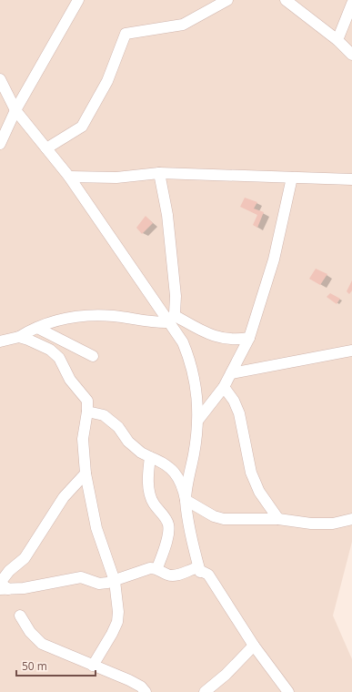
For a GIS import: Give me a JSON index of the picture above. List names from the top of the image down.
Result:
{
  "scale_bar": "50 m"
}
